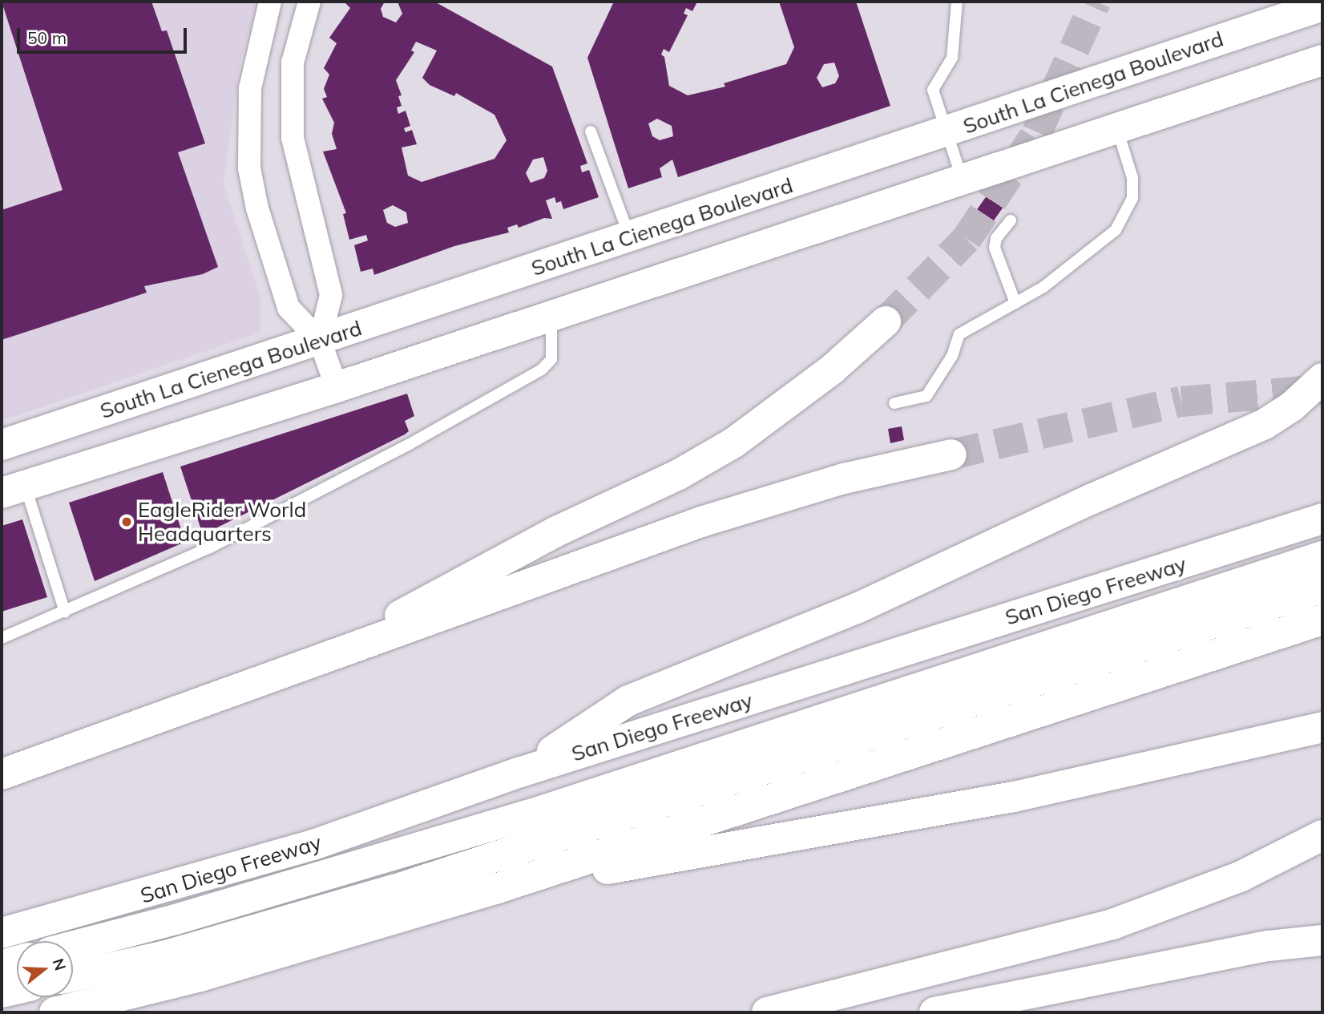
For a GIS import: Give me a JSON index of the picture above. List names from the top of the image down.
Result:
{
  "streets": {
    "main road": ["South La Cienega Boulevard", "San Diego Freeway"]
  },
  "places": ["EagleRider World Headquarters"],
  "scale_bar": "50 m",
  "north": "right"
}
